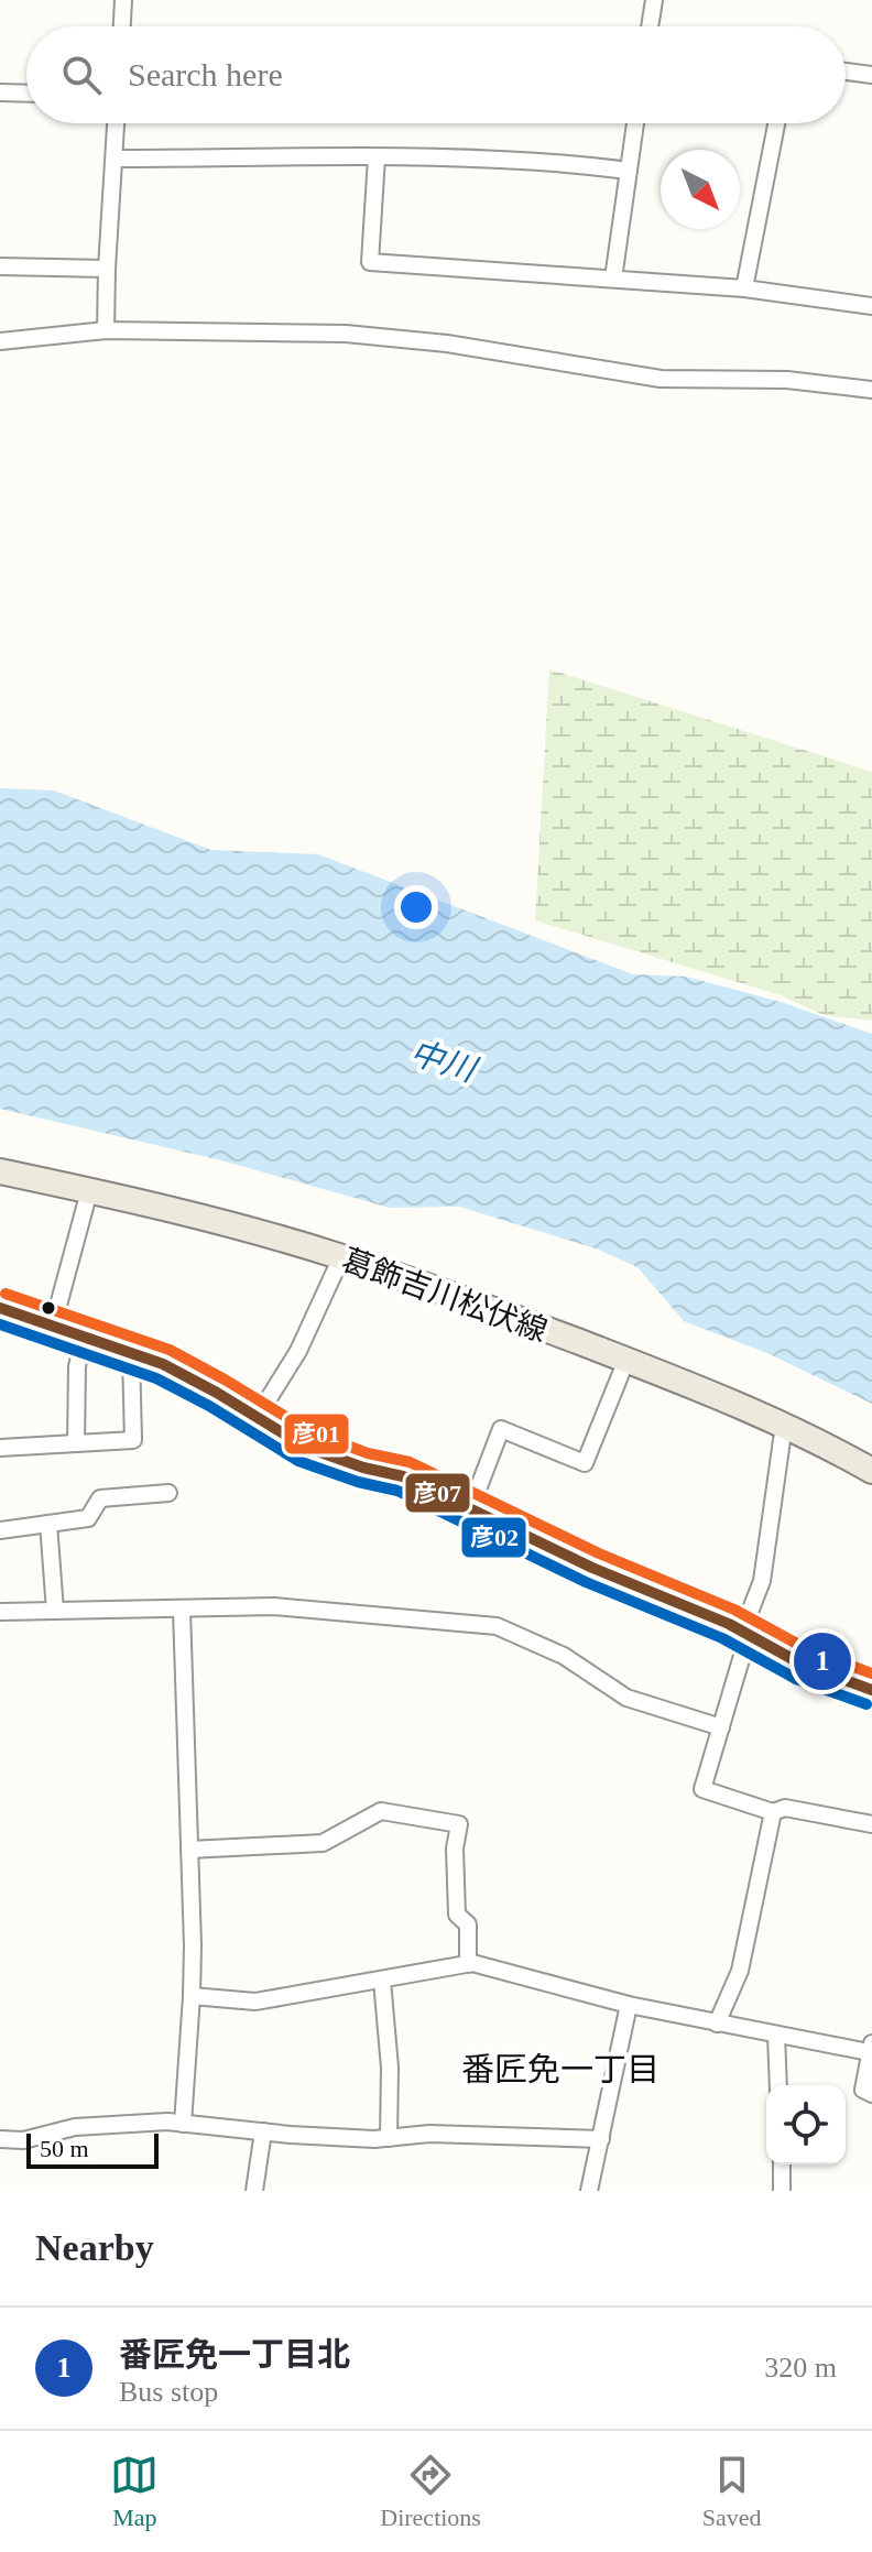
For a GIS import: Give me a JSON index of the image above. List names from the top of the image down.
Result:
{
  "streets": {
    "main road": ["葛飾吉川松伏線"]
  },
  "districts": ["番匠免一丁目"],
  "water": ["中川"],
  "lines": ["transit line 彦01", "transit line 彦07", "transit line 彦02"],
  "scale_bar": "50 m",
  "north": "bottom right",
  "page": {
    "search": "Search here",
    "pins": "1",
    "scale": "50 m",
    "heading": "Nearby",
    "list": [
      {
        "mark": "1",
        "name": "番匠免一丁目北",
        "note": "Bus stop",
        "value": "320 m"
      }
    ],
    "nav": ["Map", "Directions", "Saved"]
  }
}
